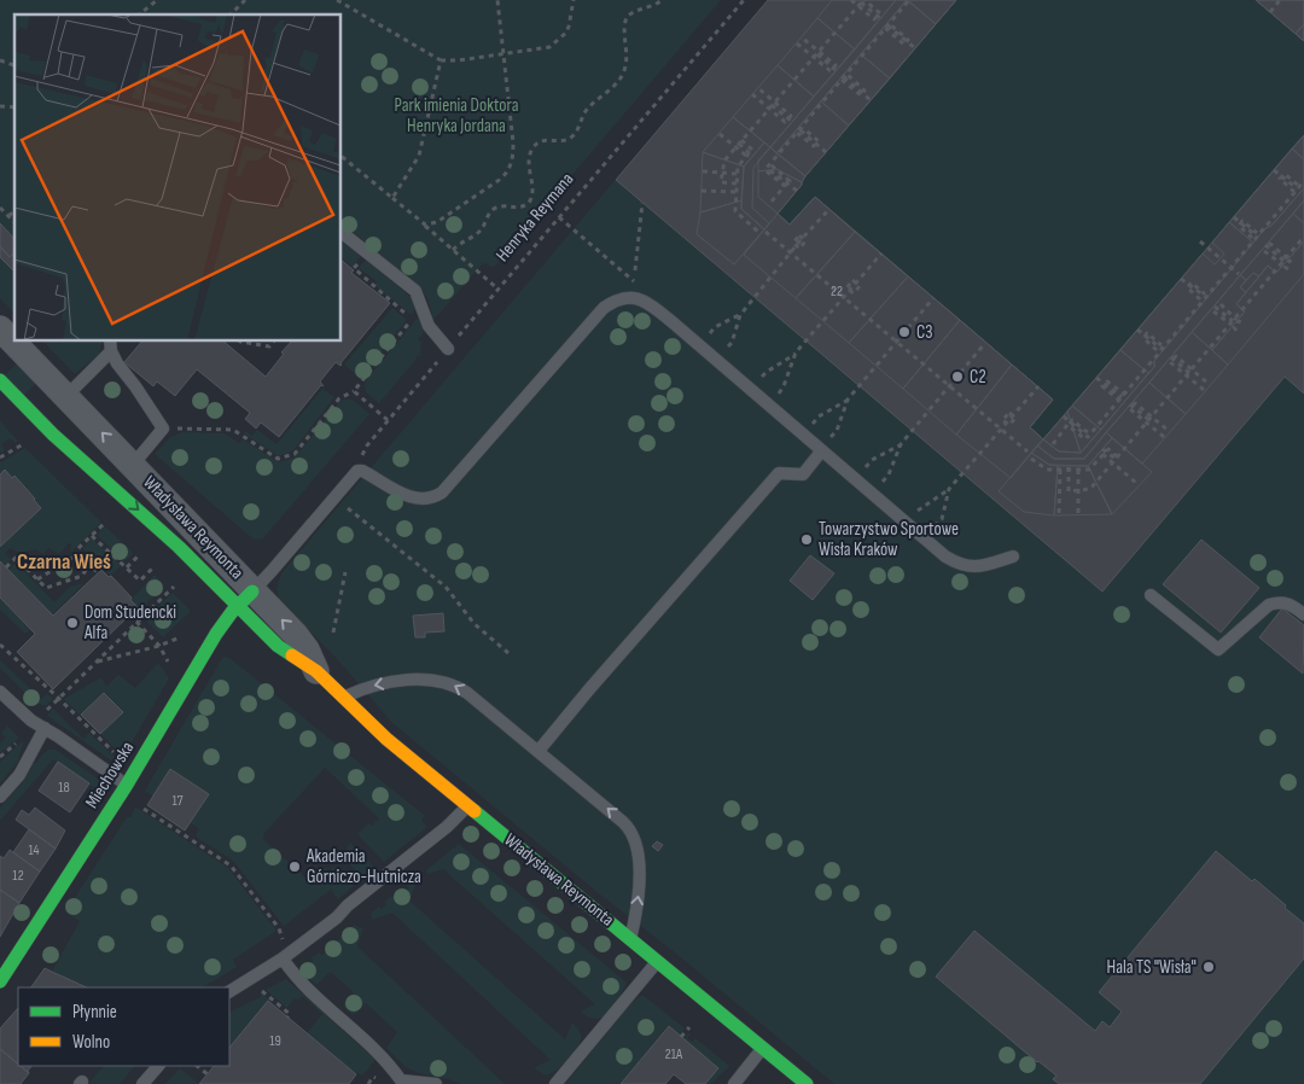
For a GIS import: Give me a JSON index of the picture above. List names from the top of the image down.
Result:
{
  "streets": {
    "street": ["Władysława Reymonta", "Miechowska"],
    "path": ["Henryka Reymana"]
  },
  "crossings": [
    ["Władysława Reymonta", "Miechowska"]
  ],
  "districts": ["Czarna Wieś"],
  "parks": ["Park imienia Doktora Henryka Jordana"],
  "places": [
    "C3",
    "C2",
    "Towarzystwo Sportowe Wisła Kraków",
    "Dom Studencki Alfa",
    "Akademia Górniczo-Hutnicza",
    "Hala TS \"Wisła\""
  ],
  "house_numbers": [
    "22",
    "18",
    "17",
    "14",
    "12",
    "19",
    "21A"
  ],
  "legend": ["Płynnie", "Wolno"]
}
